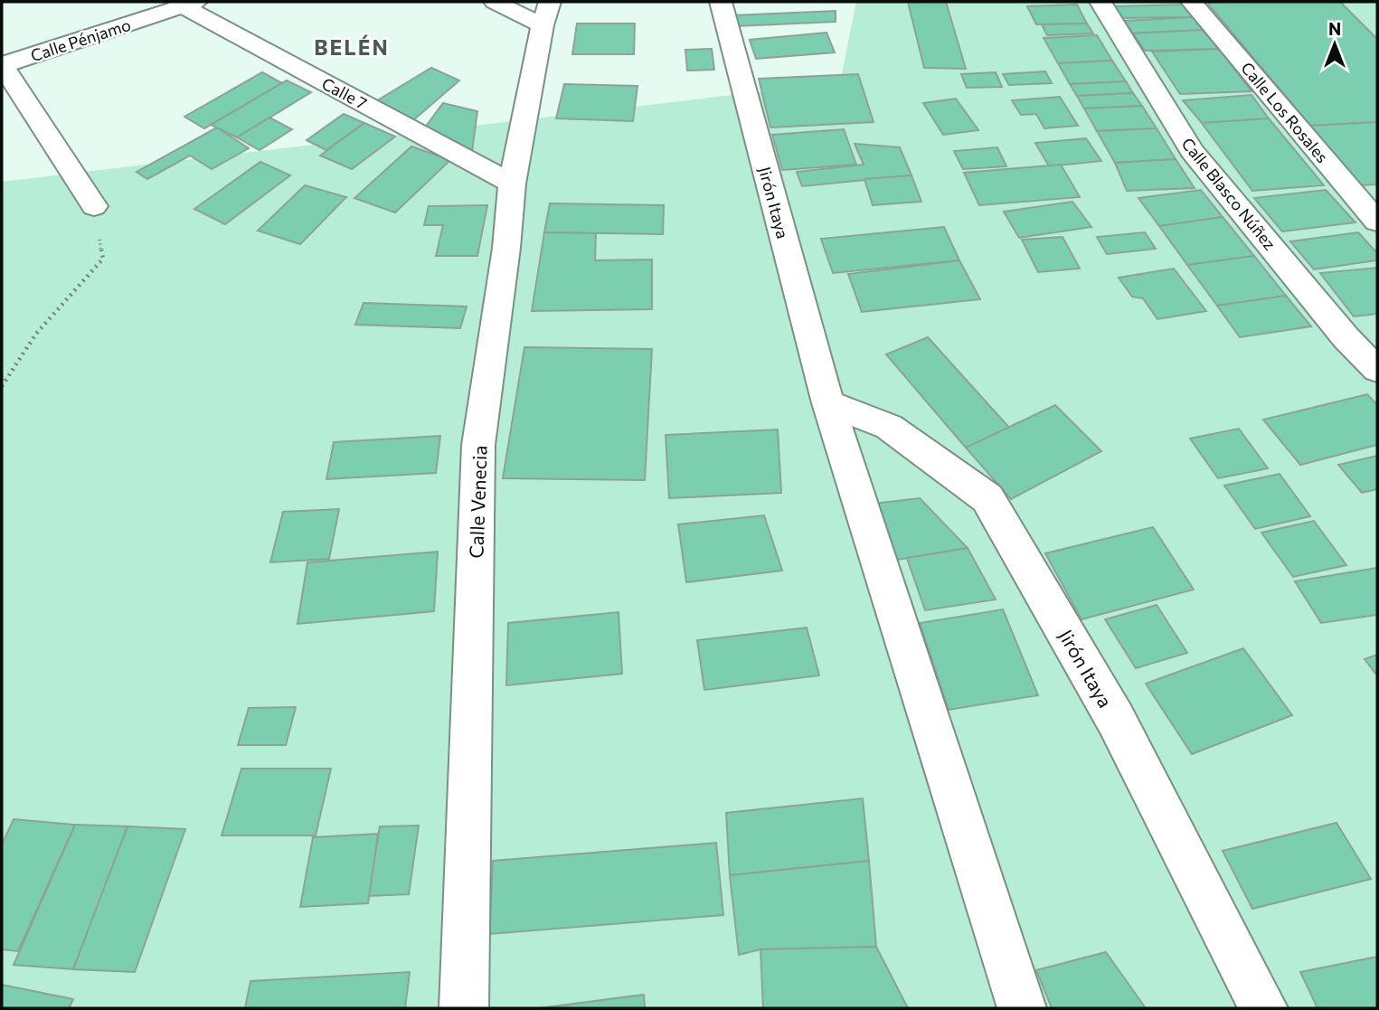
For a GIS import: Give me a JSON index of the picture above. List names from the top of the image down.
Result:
{
  "streets": {
    "street": [
      "Calle Pénjamo",
      "Calle 7",
      "Calle Los Rosales",
      "Calle Blasco Núñez",
      "Jirón Itaya",
      "Calle Venecia"
    ]
  },
  "crossings": [
    ["Calle Pénjamo", "Calle 7"],
    ["Calle 7", "Calle Venecia"]
  ],
  "districts": ["BELÉN"],
  "north": "top"
}
